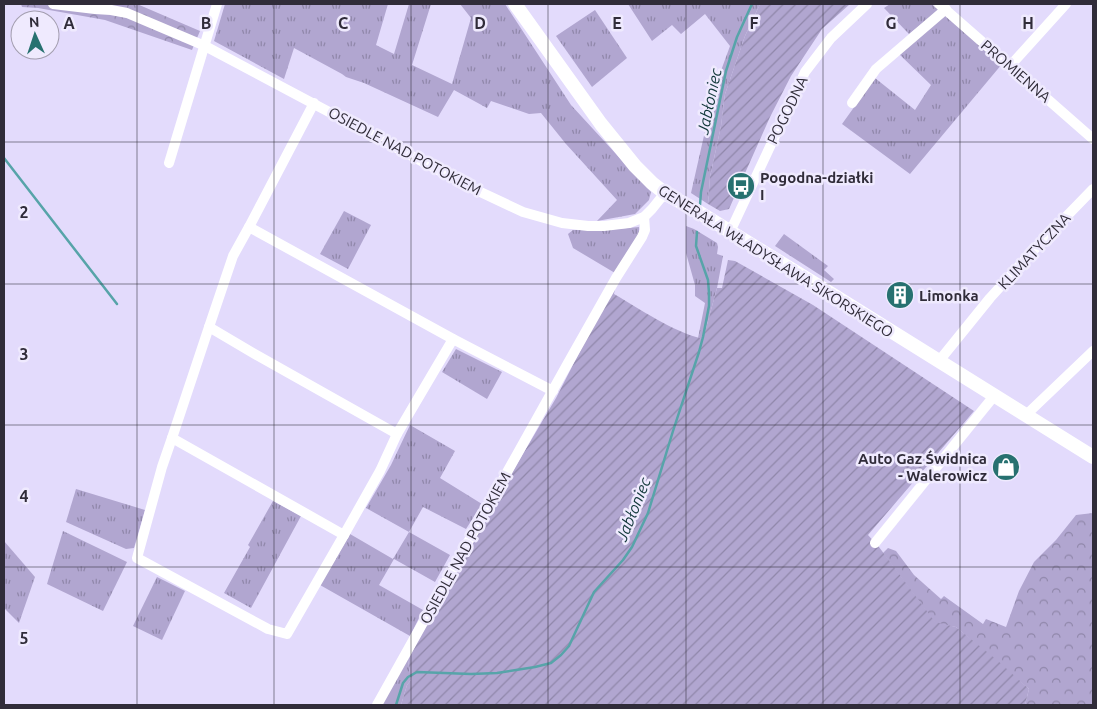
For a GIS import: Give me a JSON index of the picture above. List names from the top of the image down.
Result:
{
  "streets": {
    "street": [
      "PROMIENNA",
      "POGODNA",
      "OSIEDLE NAD POTOKIEM",
      "KLIMATYCZNA",
      "GENERAŁA WŁADYSŁAWA SIKORSKIEGO"
    ]
  },
  "crossings": [
    ["POGODNA", "GENERAŁA WŁADYSŁAWA SIKORSKIEGO"],
    ["KLIMATYCZNA", "GENERAŁA WŁADYSŁAWA SIKORSKIEGO"]
  ],
  "water": ["Jabłoniec"],
  "places": {
    "bus stop": ["Pogodna-działki I"],
    "building": ["Limonka"],
    "shop": ["Auto Gaz Świdnica - Walerowicz"]
  },
  "north": "top",
  "grid": {
    "columns": [
      "A",
      "B",
      "C",
      "D",
      "E",
      "F",
      "G",
      "H"
    ],
    "rows": [
      "2",
      "3",
      "4",
      "5"
    ]
  }
}
